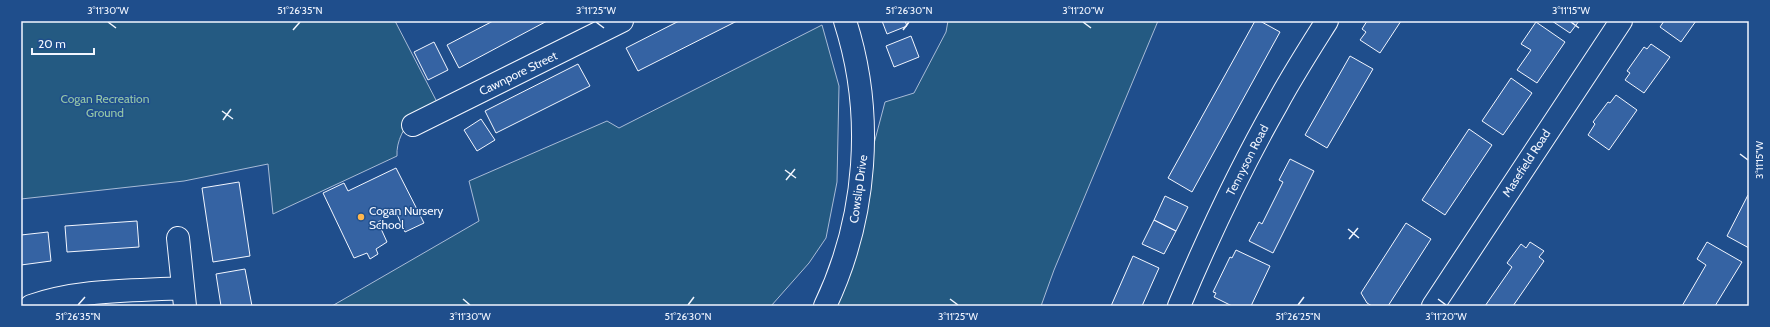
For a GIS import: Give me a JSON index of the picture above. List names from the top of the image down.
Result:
{
  "streets": {
    "street": [
      "Cawnpore Street",
      "Tennyson Road",
      "Masefield Road",
      "Cowslip Drive"
    ]
  },
  "parks": ["Cogan Recreation Ground"],
  "places": ["Cogan Nursery School"],
  "scale_bar": "20 m",
  "coordinates": [
    "3°11'30\"W",
    "51°26'35\"N",
    "3°11'25\"W",
    "51°26'30\"N",
    "3°11'20\"W",
    "3°11'15\"W",
    "51°26'25\"N"
  ]
}
